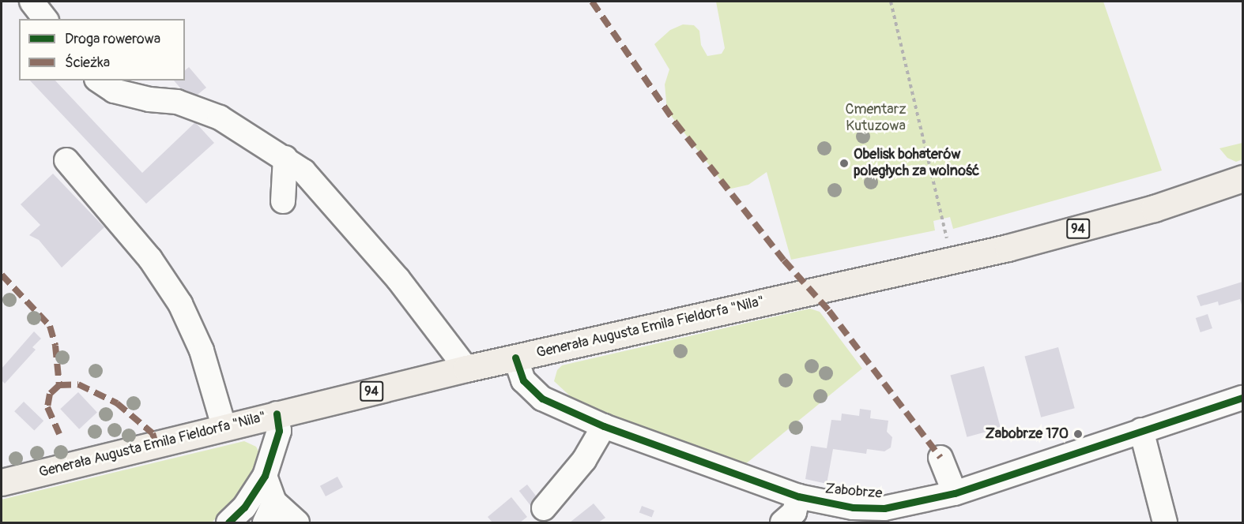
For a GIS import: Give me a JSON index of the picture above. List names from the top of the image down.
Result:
{
  "streets": {
    "main road": ["94", "Generała Augusta Emila Fieldorfa \"Nila\""],
    "street": ["Zabobrze"]
  },
  "crossings": [
    ["Generała Augusta Emila Fieldorfa \"Nila\"", "Zabobrze"]
  ],
  "parks": ["Cmentarz Kutuzowa"],
  "places": ["Obelisk bohaterów poległych za wolność", "Zabobrze 170"],
  "legend": ["Droga rowerowa", "Ścieżka"]
}
